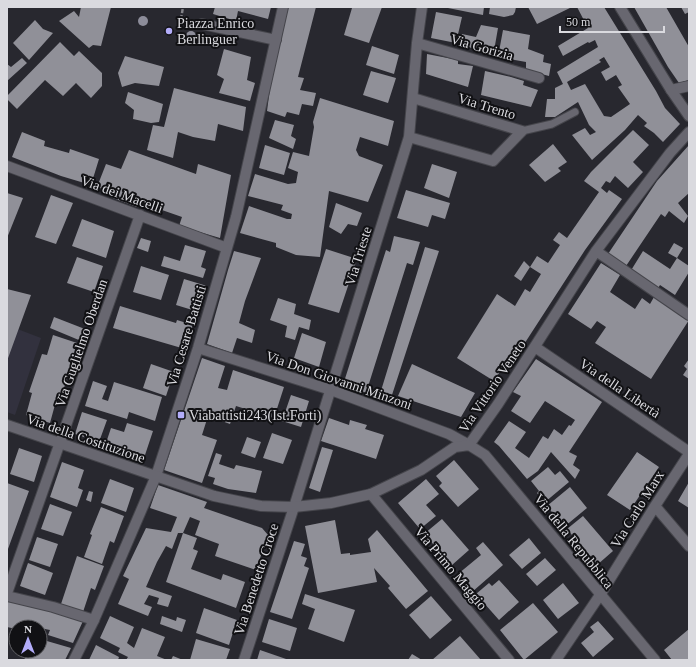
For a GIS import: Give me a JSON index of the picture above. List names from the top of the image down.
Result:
{
  "streets": {
    "street": [
      "Via Gorizia",
      "Via Trento",
      "Via dei Macelli",
      "Via Trieste",
      "Via Cesare Battisti",
      "Via Guglielmo Oberdan",
      "Via Don Giovanni Minzoni",
      "Via Vittorio Veneto",
      "Via della Libertà",
      "Via della Costituzione",
      "Via Carlo Marx",
      "Via della Repubblica",
      "Via Primo Maggio",
      "Via Benedetto Croce"
    ]
  },
  "crossings": [
    ["Via Gorizia", "Via Trieste"],
    ["Via Trento", "Via Trieste"],
    ["Via dei Macelli", "Via Cesare Battisti"],
    ["Via dei Macelli", "Via Guglielmo Oberdan"],
    ["Via Trieste", "Via Don Giovanni Minzoni"],
    ["Via Trieste", "Via Vittorio Veneto"],
    ["Via Trieste", "Via Benedetto Croce"],
    ["Via Cesare Battisti", "Via Don Giovanni Minzoni"],
    ["Via Cesare Battisti", "Via Vittorio Veneto"],
    ["Via Cesare Battisti", "Via della Costituzione"],
    ["Via Guglielmo Oberdan", "Via della Costituzione"],
    ["Via Don Giovanni Minzoni", "Via Vittorio Veneto"],
    ["Via Don Giovanni Minzoni", "Via della Repubblica"],
    ["Via Vittorio Veneto", "Via della Libertà"],
    ["Via Vittorio Veneto", "Via della Costituzione"],
    ["Via Vittorio Veneto", "Via della Repubblica"],
    ["Via Vittorio Veneto", "Via Primo Maggio"],
    ["Via Vittorio Veneto", "Via Benedetto Croce"],
    ["Via della Libertà", "Via Carlo Marx"],
    ["Via Carlo Marx", "Via della Repubblica"]
  ],
  "places": {
    "other": ["Piazza Enrico Berlinguer"],
    "transit": ["Viabattisti243(Ist.Forti)"]
  },
  "scale_bar": "50 m",
  "north": "top"
}
